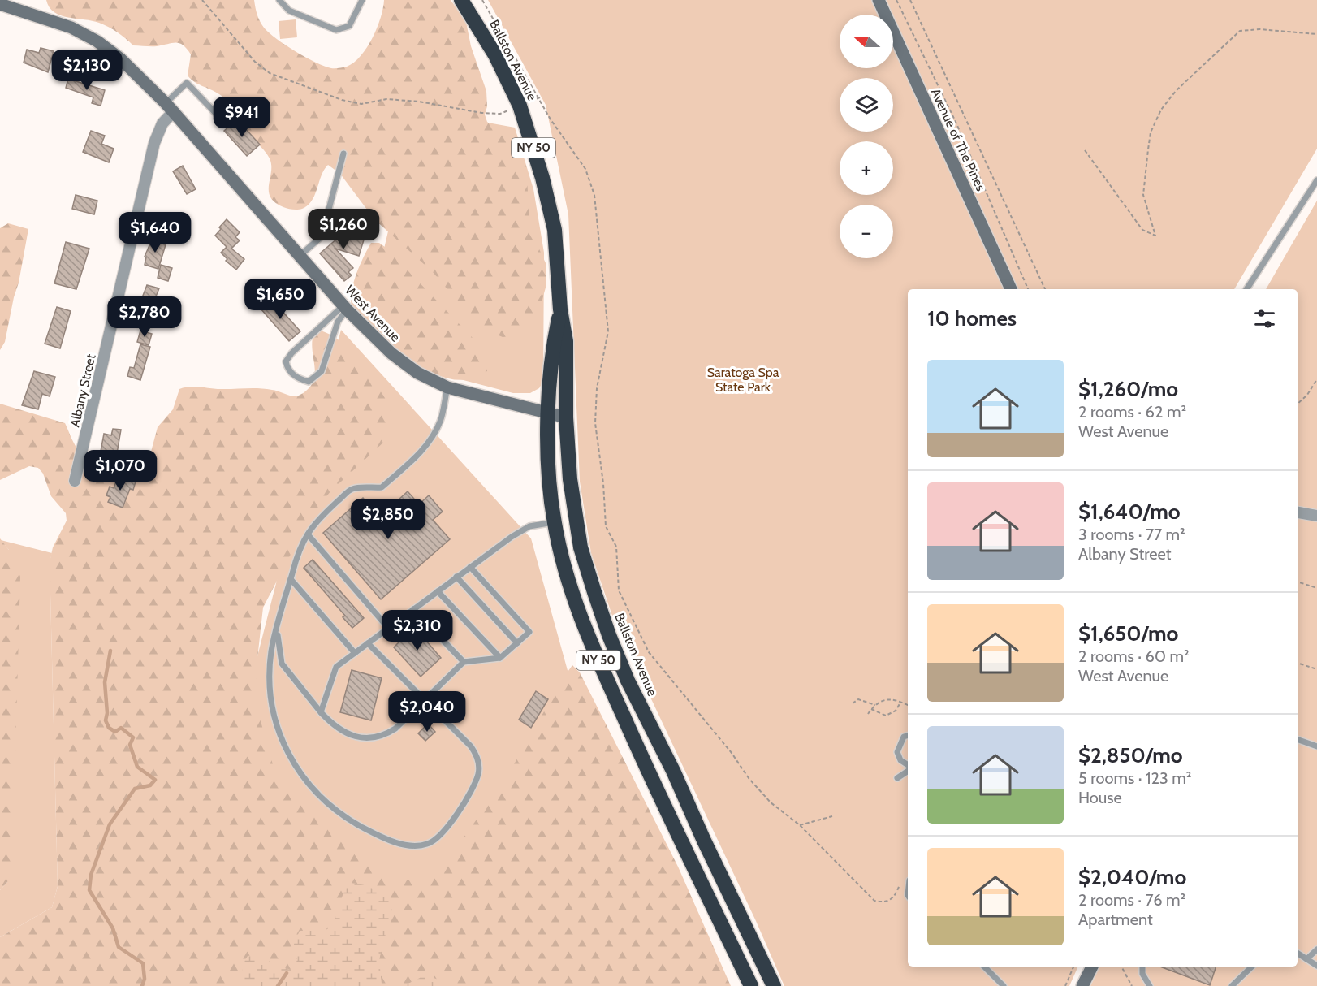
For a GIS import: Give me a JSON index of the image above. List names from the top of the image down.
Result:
{
  "streets": {
    "highway": ["Ballston Avenue", "NY 50"],
    "street": ["Avenue of The Pines", "West Avenue", "Albany Street"]
  },
  "crossings": [
    ["Ballston Avenue", "West Avenue"],
    ["West Avenue", "Albany Street"]
  ],
  "parks": ["Saratoga Spa State Park"],
  "north": "left",
  "page": {
    "map_buttons": ["+", "−"],
    "price": [
      "$2,130",
      "$941",
      "$1,260",
      "$1,640",
      "$1,650",
      "$2,780",
      "$1,070",
      "$2,850",
      "$2,310",
      "$2,040"
    ],
    "heading": "10 homes",
    "list": [
      {
        "name": "$1,260/mo",
        "note": "2 rooms · 62 m² · West Avenue"
      },
      {
        "name": "$1,640/mo",
        "note": "3 rooms · 77 m² · Albany Street"
      },
      {
        "name": "$1,650/mo",
        "note": "2 rooms · 60 m² · West Avenue"
      },
      {
        "name": "$2,850/mo",
        "note": "5 rooms · 123 m² · House"
      },
      {
        "name": "$2,040/mo",
        "note": "2 rooms · 76 m² · Apartment"
      }
    ]
  }
}
